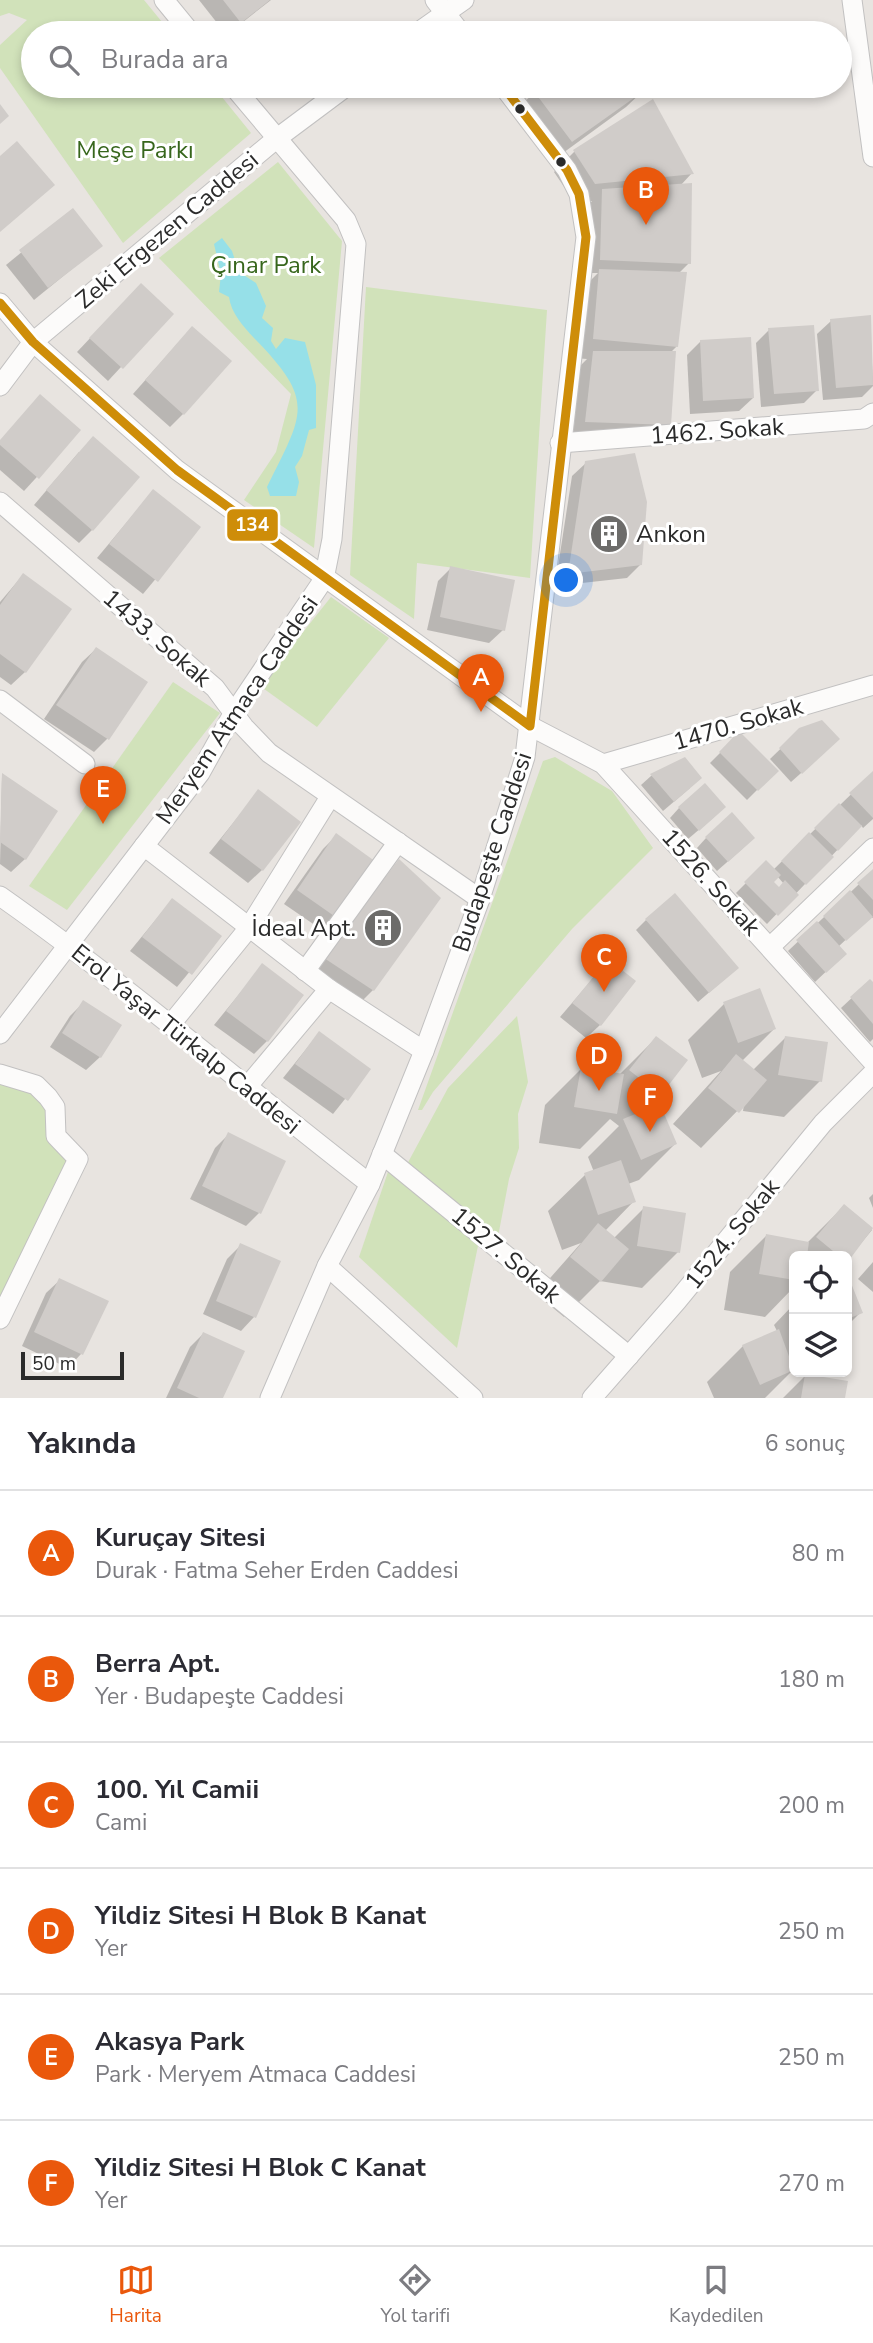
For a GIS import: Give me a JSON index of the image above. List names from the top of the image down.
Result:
{
  "streets": {
    "street": [
      "Zeki Ergezen Caddesi",
      "1462. Sokak",
      "1433. Sokak",
      "Meryem Atmaca Caddesi",
      "1470. Sokak",
      "Budapeşte Caddesi",
      "1526. Sokak",
      "Erol Yaşar Türkalp Caddesi",
      "1524. Sokak",
      "1527. Sokak"
    ]
  },
  "crossings": [
    ["Zeki Ergezen Caddesi", "Meryem Atmaca Caddesi"],
    ["Zeki Ergezen Caddesi", "1526. Sokak"],
    ["1462. Sokak", "Budapeşte Caddesi"],
    ["1433. Sokak", "Meryem Atmaca Caddesi"],
    ["1433. Sokak", "Budapeşte Caddesi"],
    ["Meryem Atmaca Caddesi", "1526. Sokak"],
    ["Meryem Atmaca Caddesi", "Erol Yaşar Türkalp Caddesi"],
    ["1470. Sokak", "1526. Sokak"],
    ["Budapeşte Caddesi", "1526. Sokak"],
    ["Budapeşte Caddesi", "Erol Yaşar Türkalp Caddesi"],
    ["Budapeşte Caddesi", "1527. Sokak"],
    ["1524. Sokak", "1527. Sokak"]
  ],
  "parks": ["Meşe Parkı", "Çınar Park"],
  "places": {
    "building": ["Ankon", "İdeal Apt."]
  },
  "lines": ["transit line 134"],
  "scale_bar": "50 m",
  "page": {
    "search": "Burada ara",
    "pins": [
      "B",
      "A",
      "E",
      "C",
      "D",
      "F"
    ],
    "scale": "50 m",
    "heading": ["Yakında", "6 sonuç"],
    "list": [
      {
        "mark": "A",
        "name": "Kuruçay Sitesi",
        "note": "Durak · Fatma Seher Erden Caddesi",
        "value": "80 m"
      },
      {
        "mark": "B",
        "name": "Berra Apt.",
        "note": "Yer · Budapeşte Caddesi",
        "value": "180 m"
      },
      {
        "mark": "C",
        "name": "100. Yıl Camii",
        "note": "Cami",
        "value": "200 m"
      },
      {
        "mark": "D",
        "name": "Yildiz Sitesi H Blok B Kanat",
        "note": "Yer",
        "value": "250 m"
      },
      {
        "mark": "E",
        "name": "Akasya Park",
        "note": "Park · Meryem Atmaca Caddesi",
        "value": "250 m"
      },
      {
        "mark": "F",
        "name": "Yildiz Sitesi H Blok C Kanat",
        "note": "Yer",
        "value": "270 m"
      }
    ],
    "nav": ["Harita", "Yol tarifi", "Kaydedilen"]
  }
}
